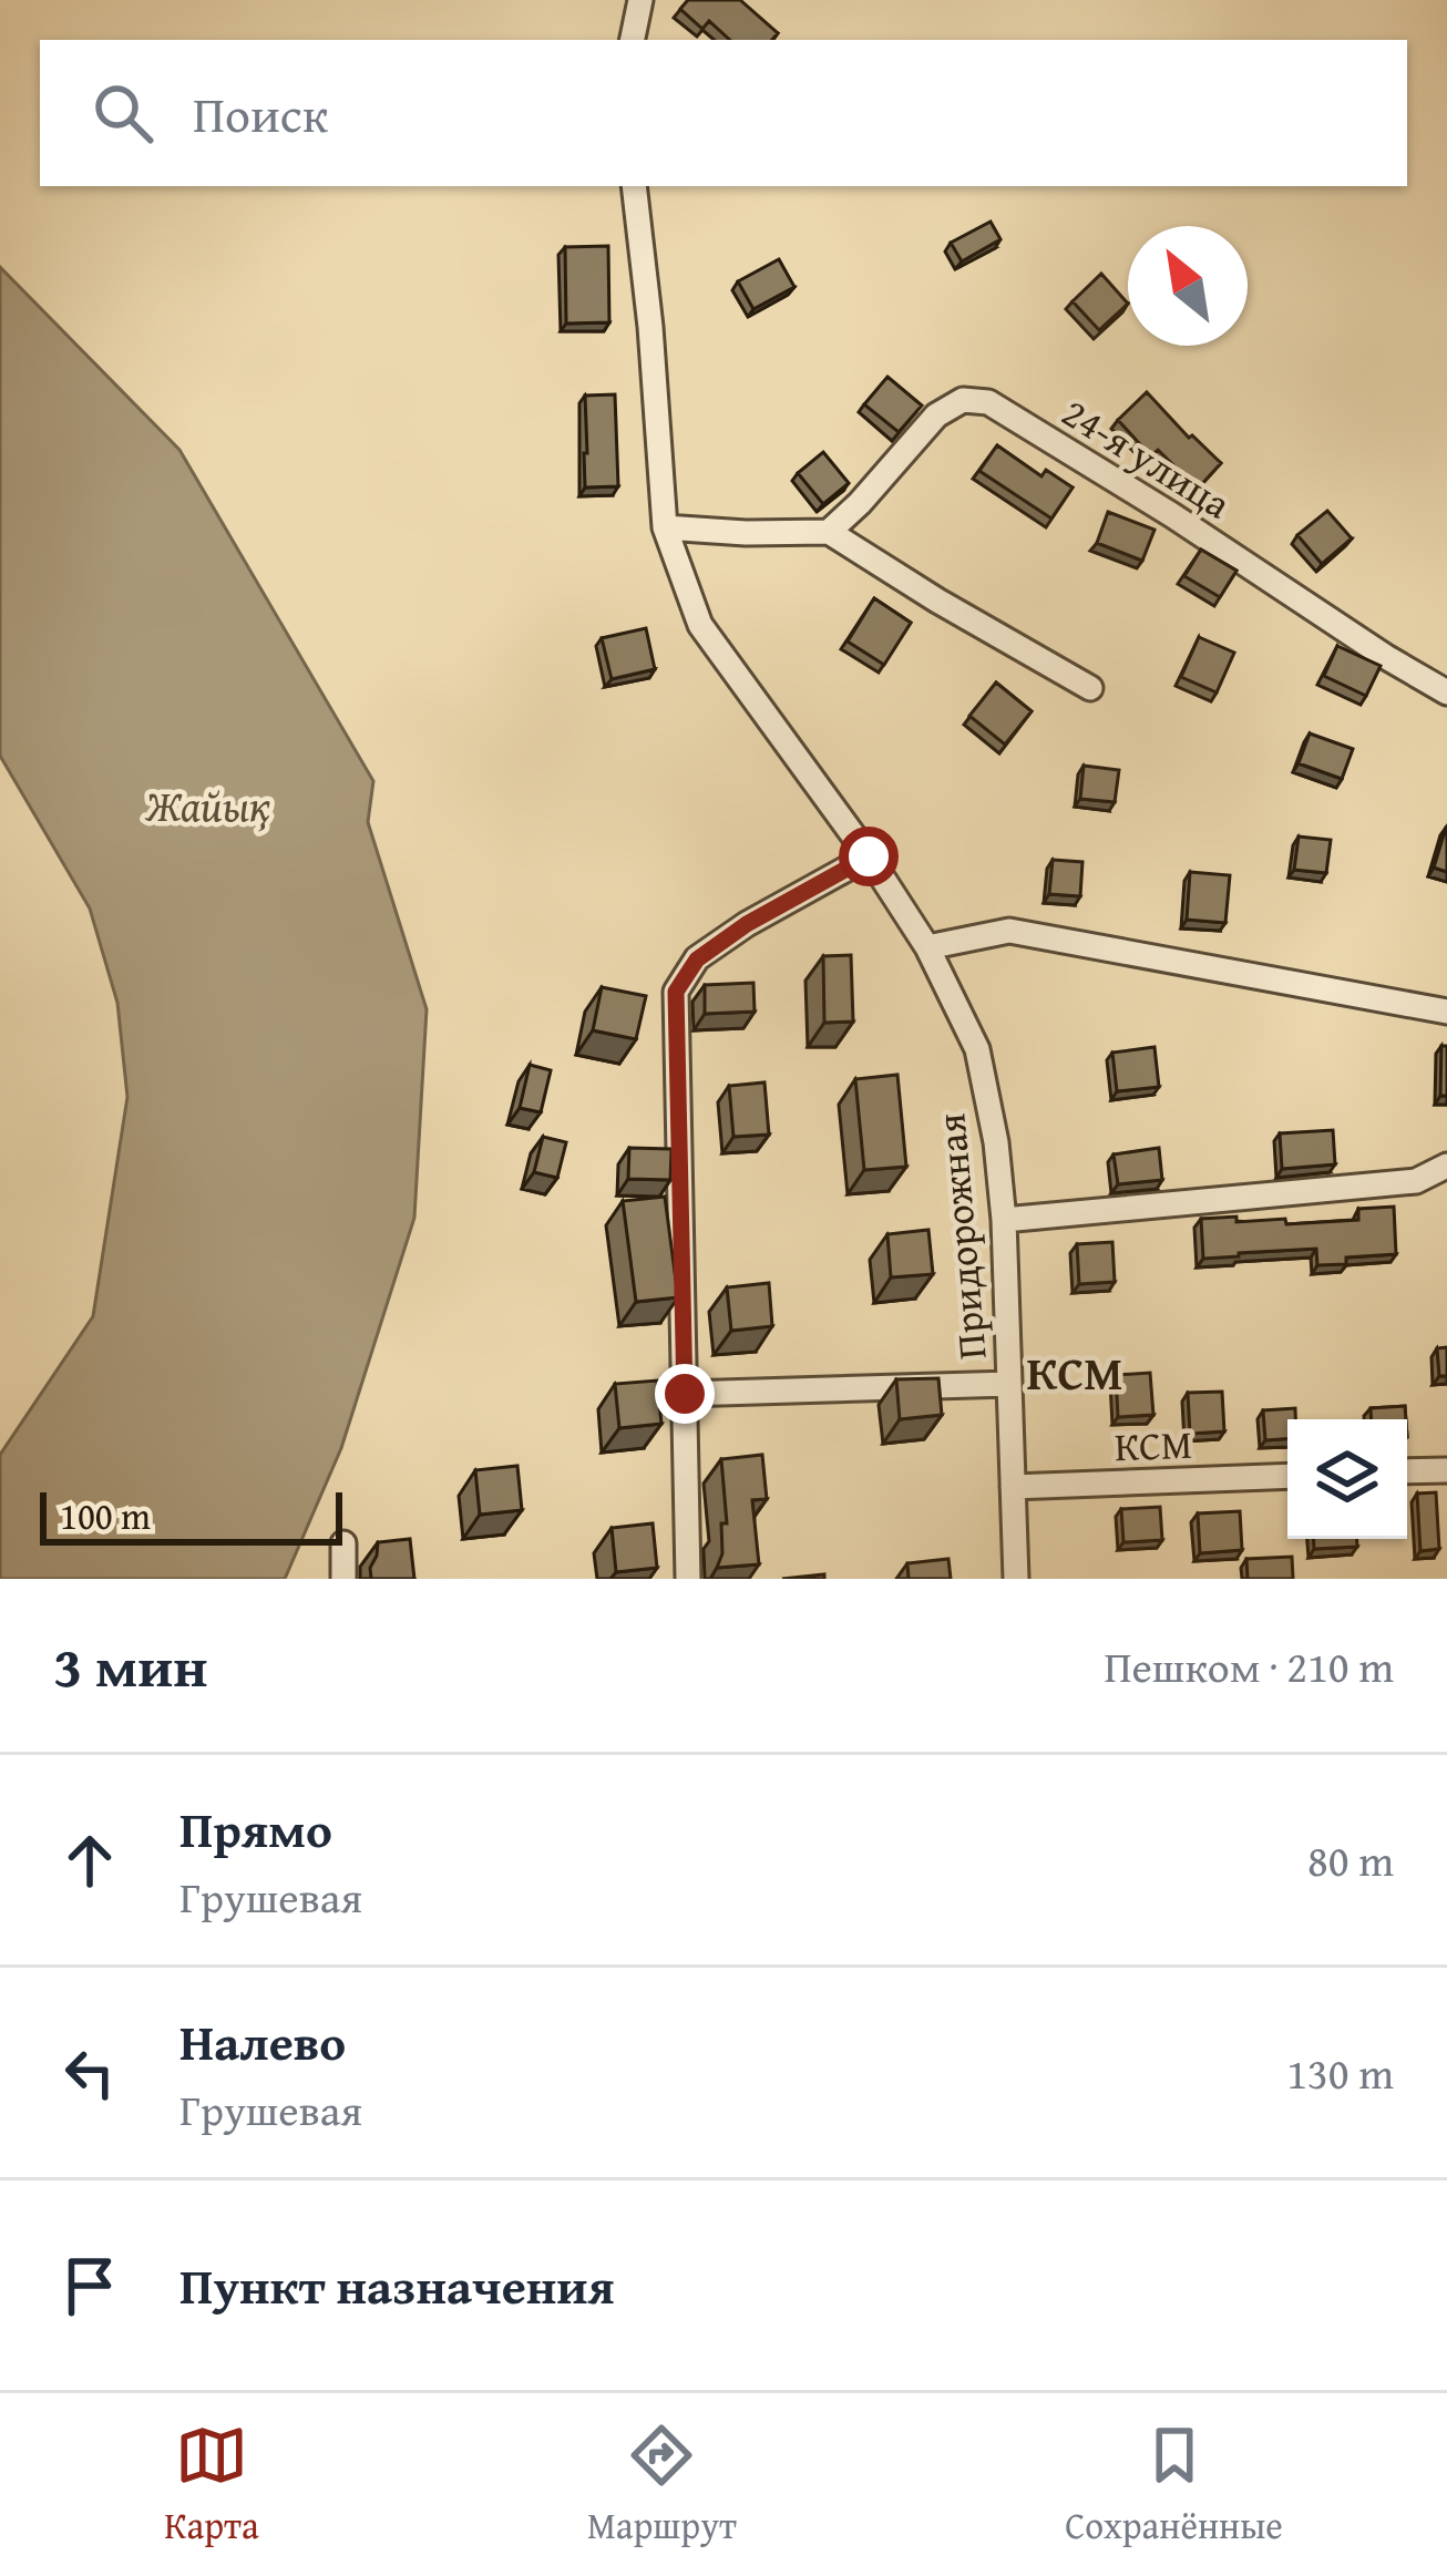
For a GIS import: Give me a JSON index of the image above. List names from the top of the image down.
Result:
{
  "streets": {
    "street": ["24-я улица", "Придорожная", "КСМ"]
  },
  "crossings": [
    ["Придорожная", "КСМ"]
  ],
  "districts": ["КСМ"],
  "water": ["Жайық"],
  "scale_bar": "100 m",
  "north": "top left",
  "page": {
    "search": "Поиск",
    "scale": "100 m",
    "heading": ["3 мин", "Пешком · 210 m"],
    "list": [
      ["Прямо", "Грушевая", "80 m"],
      ["Налево", "Грушевая", "130 m"],
      "Пункт назначения"
    ],
    "nav": ["Карта", "Маршрут", "Сохранённые"]
  }
}
